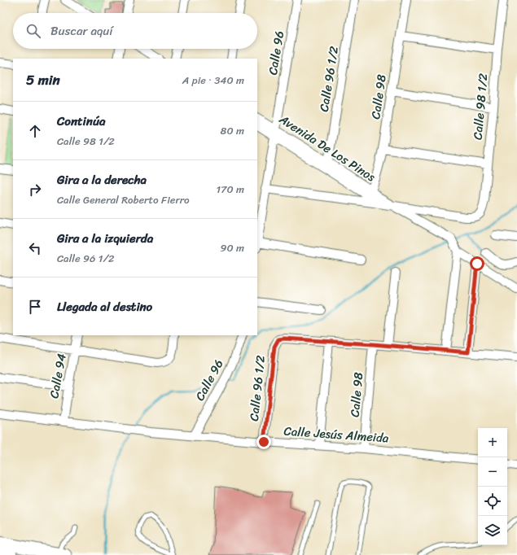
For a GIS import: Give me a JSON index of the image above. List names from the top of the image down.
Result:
{
  "streets": {
    "street": [
      "Calle 96",
      "Calle 96 1/2",
      "Calle 98",
      "Calle 98 1/2",
      "Avenida De Los Pinos",
      "Calle 94",
      "Calle Jesús Almeida"
    ]
  },
  "crossings": [
    ["Calle 96", "Avenida De Los Pinos"],
    ["Calle 96", "Calle Jesús Almeida"],
    ["Calle 96 1/2", "Avenida De Los Pinos"],
    ["Calle 96 1/2", "Calle Jesús Almeida"],
    ["Calle 98", "Avenida De Los Pinos"],
    ["Calle 98", "Calle Jesús Almeida"],
    ["Calle 98 1/2", "Avenida De Los Pinos"],
    ["Calle 94", "Calle Jesús Almeida"]
  ],
  "page": {
    "search": "Buscar aquí",
    "heading": ["5 min", "A pie · 340 m"],
    "list": [
      ["Continúa", "Calle 98 1/2", "80 m"],
      ["Gira a la derecha", "Calle General Roberto Fierro", "170 m"],
      ["Gira a la izquierda", "Calle 96 1/2", "90 m"],
      "Llegada al destino"
    ],
    "map_buttons": ["+", "−"]
  }
}
